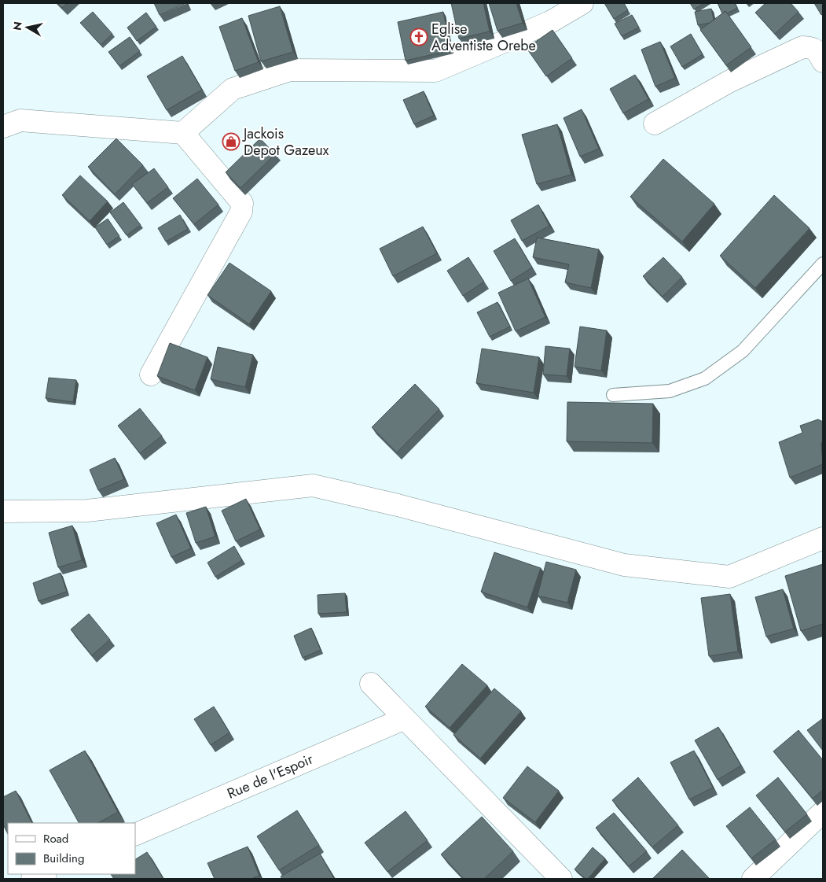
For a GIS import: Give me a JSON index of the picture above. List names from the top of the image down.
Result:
{
  "streets": {
    "street": ["Rue de l'Espoir"]
  },
  "places": {
    "church": ["Eglise Adventiste Orebe"],
    "shop": ["Jackois Depot Gazeux"]
  },
  "legend": ["Road", "Building"],
  "north": "left"
}
